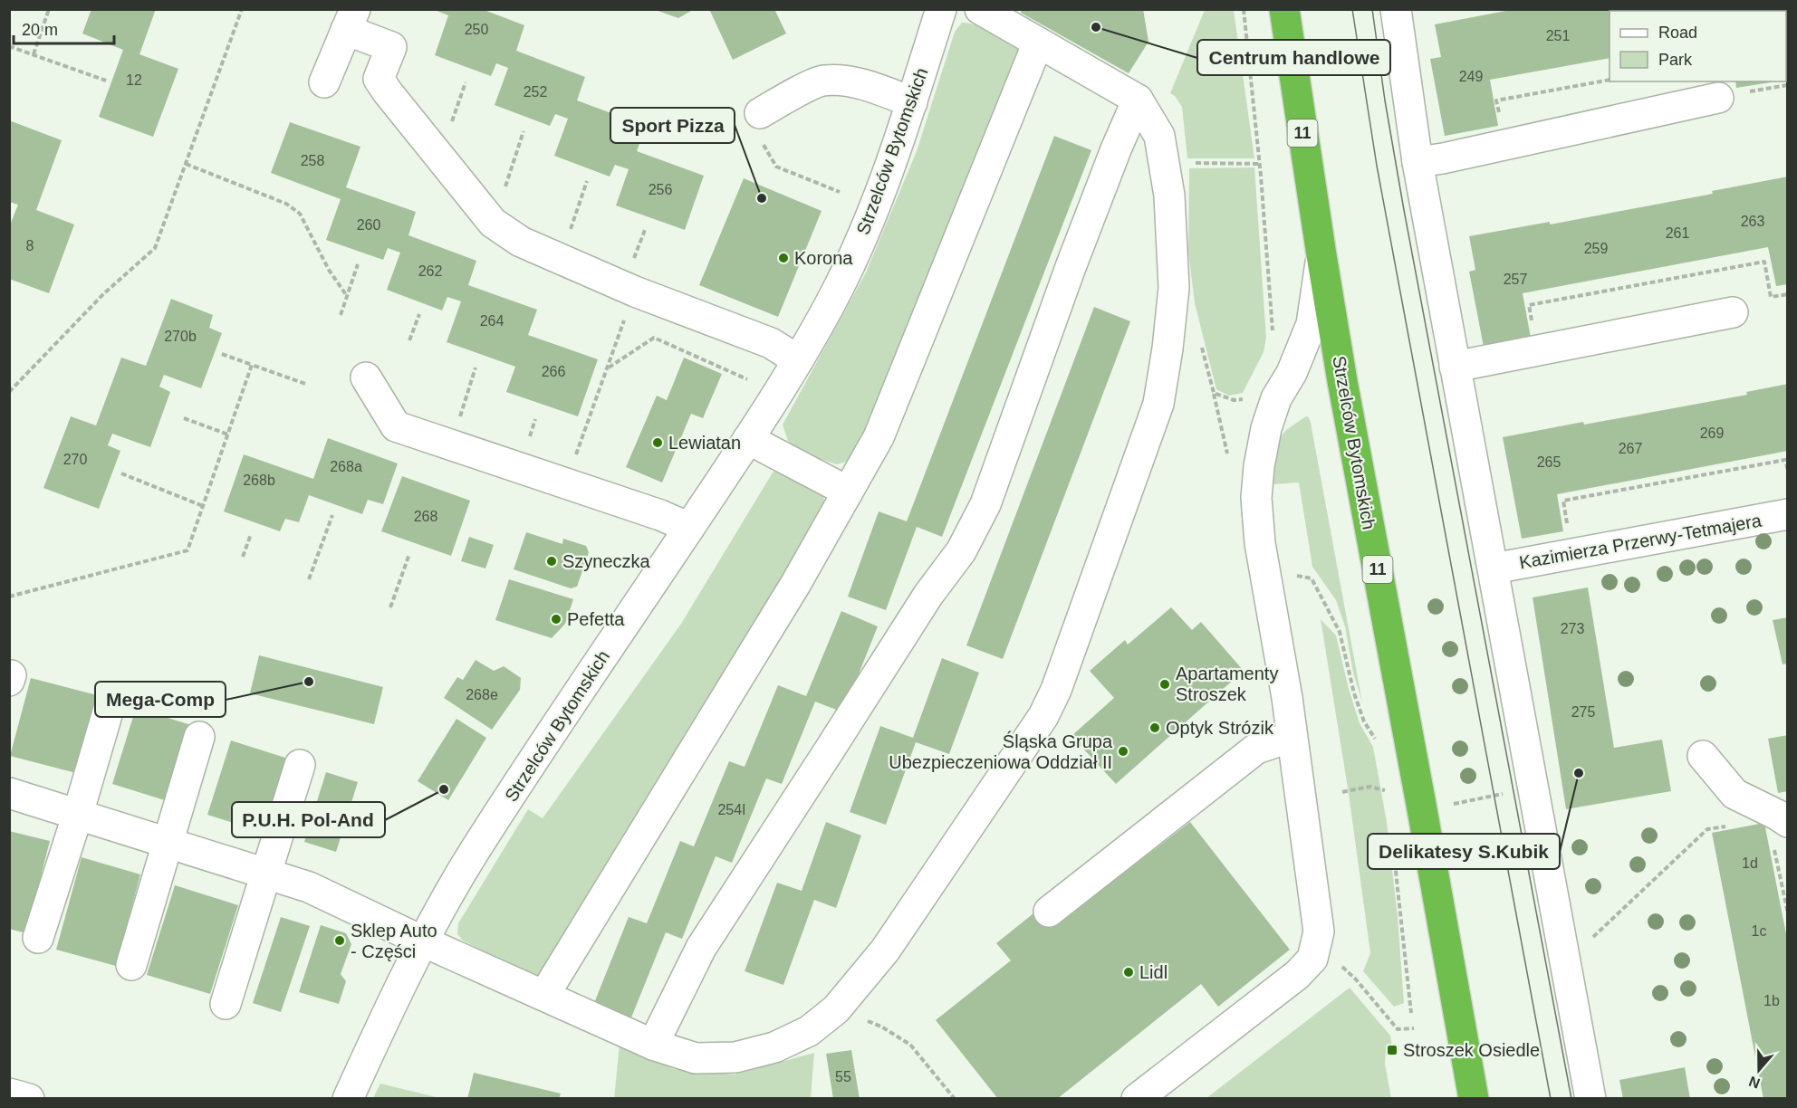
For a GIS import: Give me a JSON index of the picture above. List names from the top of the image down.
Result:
{
  "streets": {
    "highway": ["11", "Strzelców Bytomskich"],
    "street": ["Kazimierza Przerwy-Tetmajera"]
  },
  "places": {
    "other": [
      "Centrum handlowe",
      "Sport Pizza",
      "Korona",
      "Lewiatan",
      "Szyneczka",
      "Pefetta",
      "Mega-Comp",
      "Apartamenty Stroszek",
      "Optyk Strózik",
      "Śląska Grupa Ubezpieczeniowa Oddział II",
      "Delikatesy S.Kubik",
      "P.U.H. Pol-And",
      "Sklep Auto - Części",
      "Lidl"
    ],
    "transit": ["Stroszek Osiedle"]
  },
  "house_numbers": [
    "250",
    "251",
    "249",
    "12",
    "252",
    "258",
    "256",
    "263",
    "260",
    "261",
    "8",
    "259",
    "262",
    "257",
    "264",
    "270b",
    "266",
    "269",
    "267",
    "270",
    "265",
    "268a",
    "268b",
    "268",
    "273",
    "268e",
    "275",
    "254I",
    "1d",
    "1c",
    "1b",
    "55"
  ],
  "legend": ["Road", "Park"],
  "scale_bar": "20 m",
  "north": "bottom"
}
